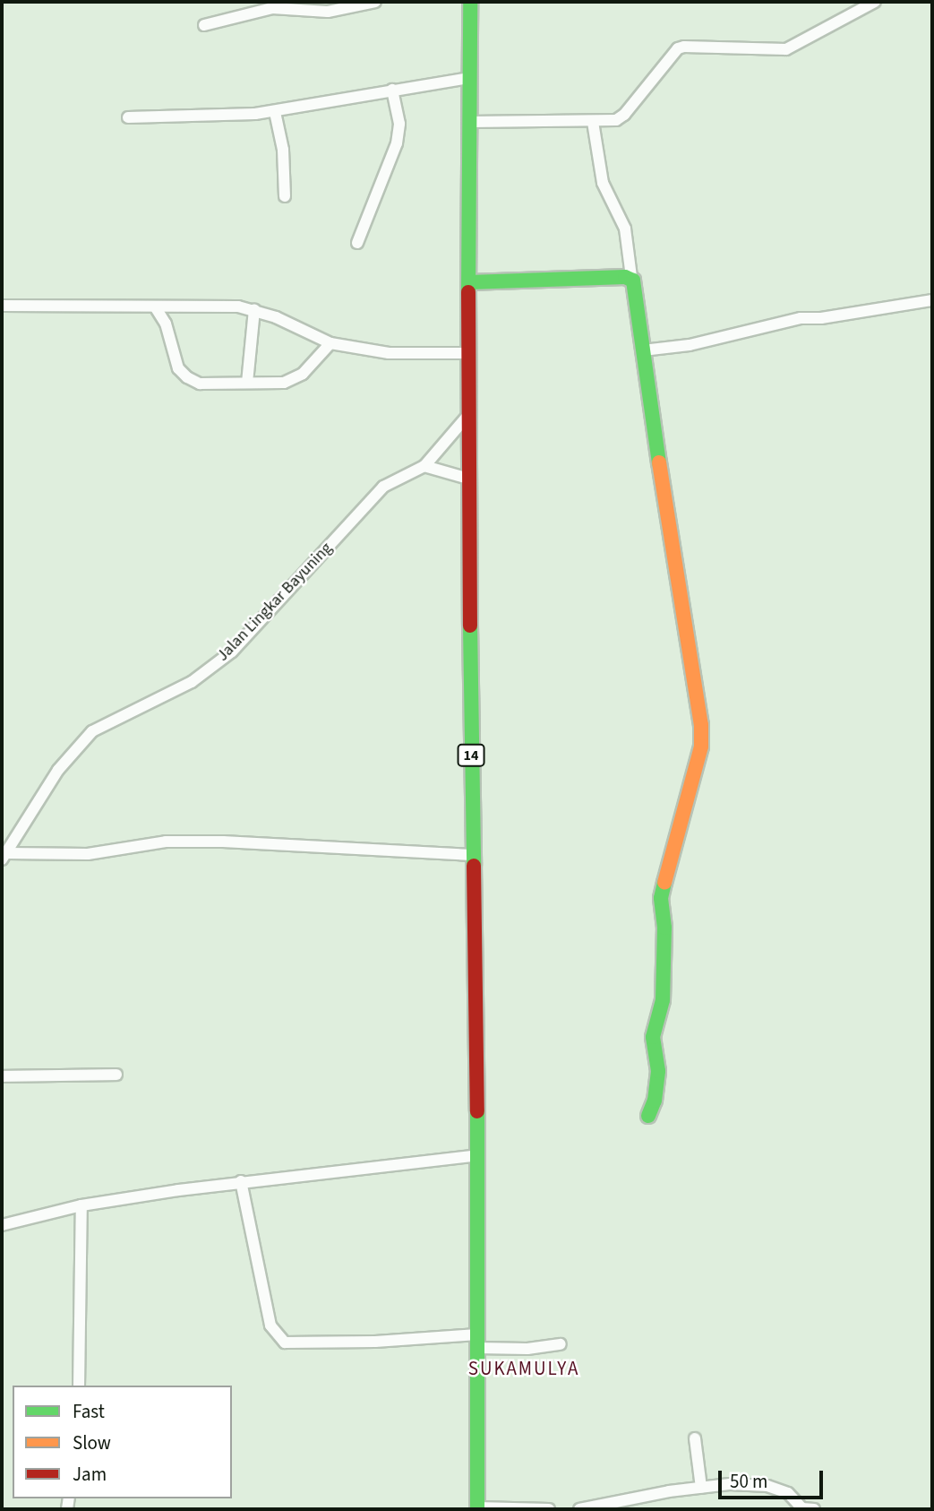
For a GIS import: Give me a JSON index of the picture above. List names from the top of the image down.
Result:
{
  "streets": {
    "main road": ["14"],
    "street": ["Jalan Lingkar Bayuning"]
  },
  "crossings": [
    ["Jalan Lingkar Bayuning", "14"]
  ],
  "districts": ["SUKAMULYA"],
  "legend": ["Fast", "Slow", "Jam"],
  "scale_bar": "50 m"
}
